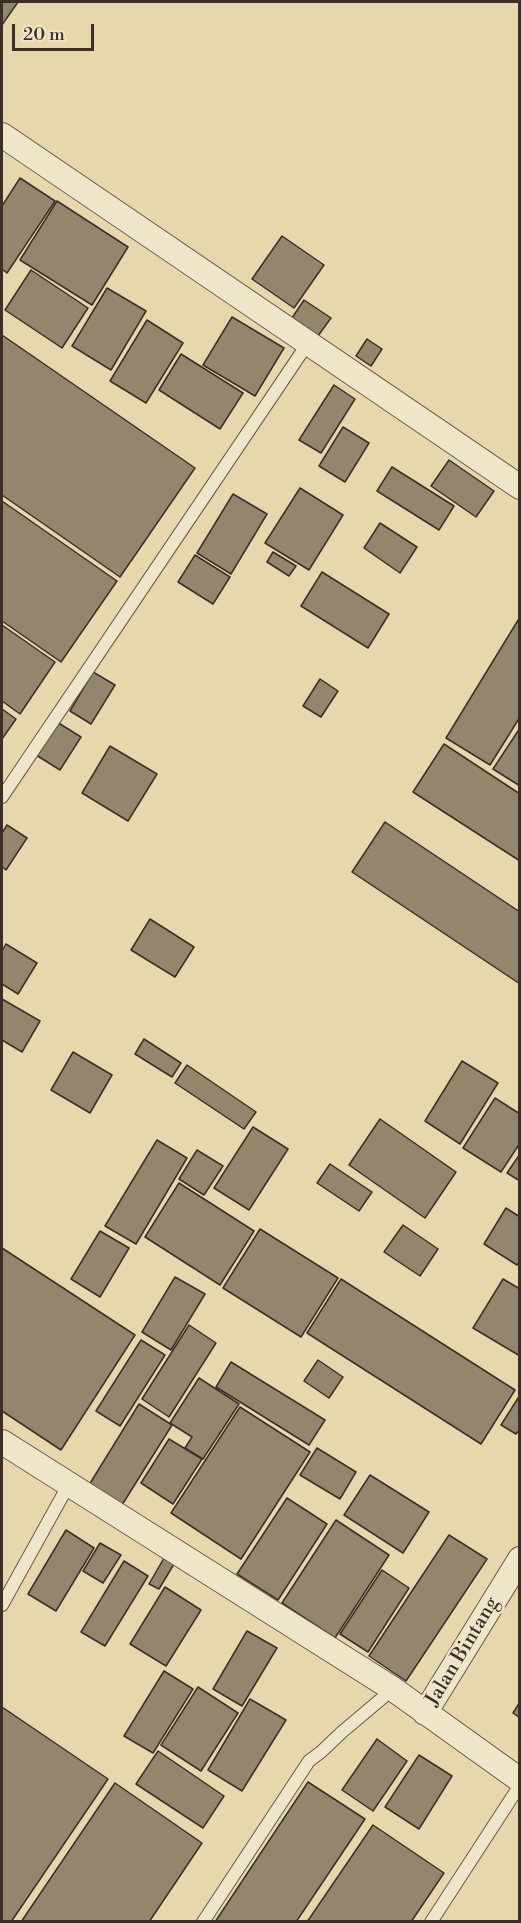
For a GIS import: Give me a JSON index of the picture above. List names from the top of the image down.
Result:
{
  "streets": {
    "street": ["Jalan Bintang"]
  },
  "scale_bar": "20 m"
}
